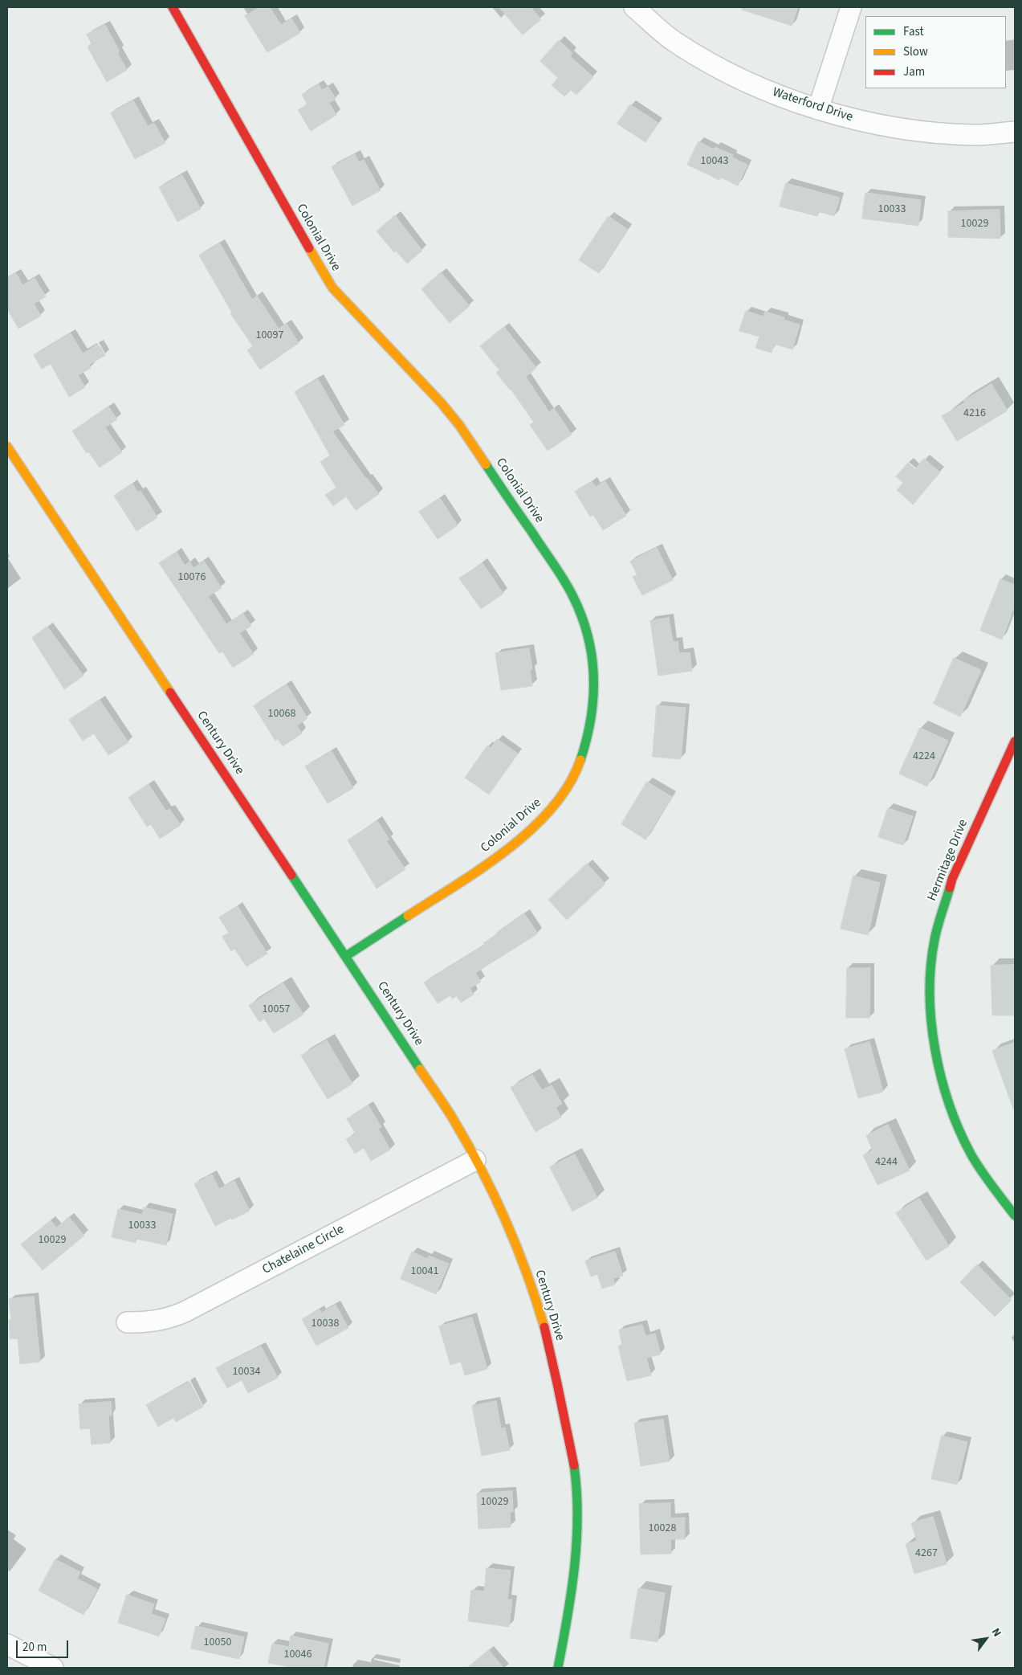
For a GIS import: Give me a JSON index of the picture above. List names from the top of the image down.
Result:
{
  "streets": {
    "street": [
      "Waterford Drive",
      "Colonial Drive",
      "Century Drive",
      "Hermitage Drive",
      "Chatelaine Circle"
    ]
  },
  "crossings": [
    ["Colonial Drive", "Century Drive"],
    ["Century Drive", "Chatelaine Circle"]
  ],
  "house_numbers": [
    "10043",
    "10033",
    "10029",
    "10097",
    "4216",
    "10076",
    "10068",
    "4224",
    "10057",
    "4244",
    "10033",
    "10029",
    "10041",
    "10038",
    "10034",
    "10029",
    "10028",
    "4267",
    "10050",
    "10046"
  ],
  "legend": ["Fast", "Slow", "Jam"],
  "scale_bar": "20 m",
  "north": "top right"
}
